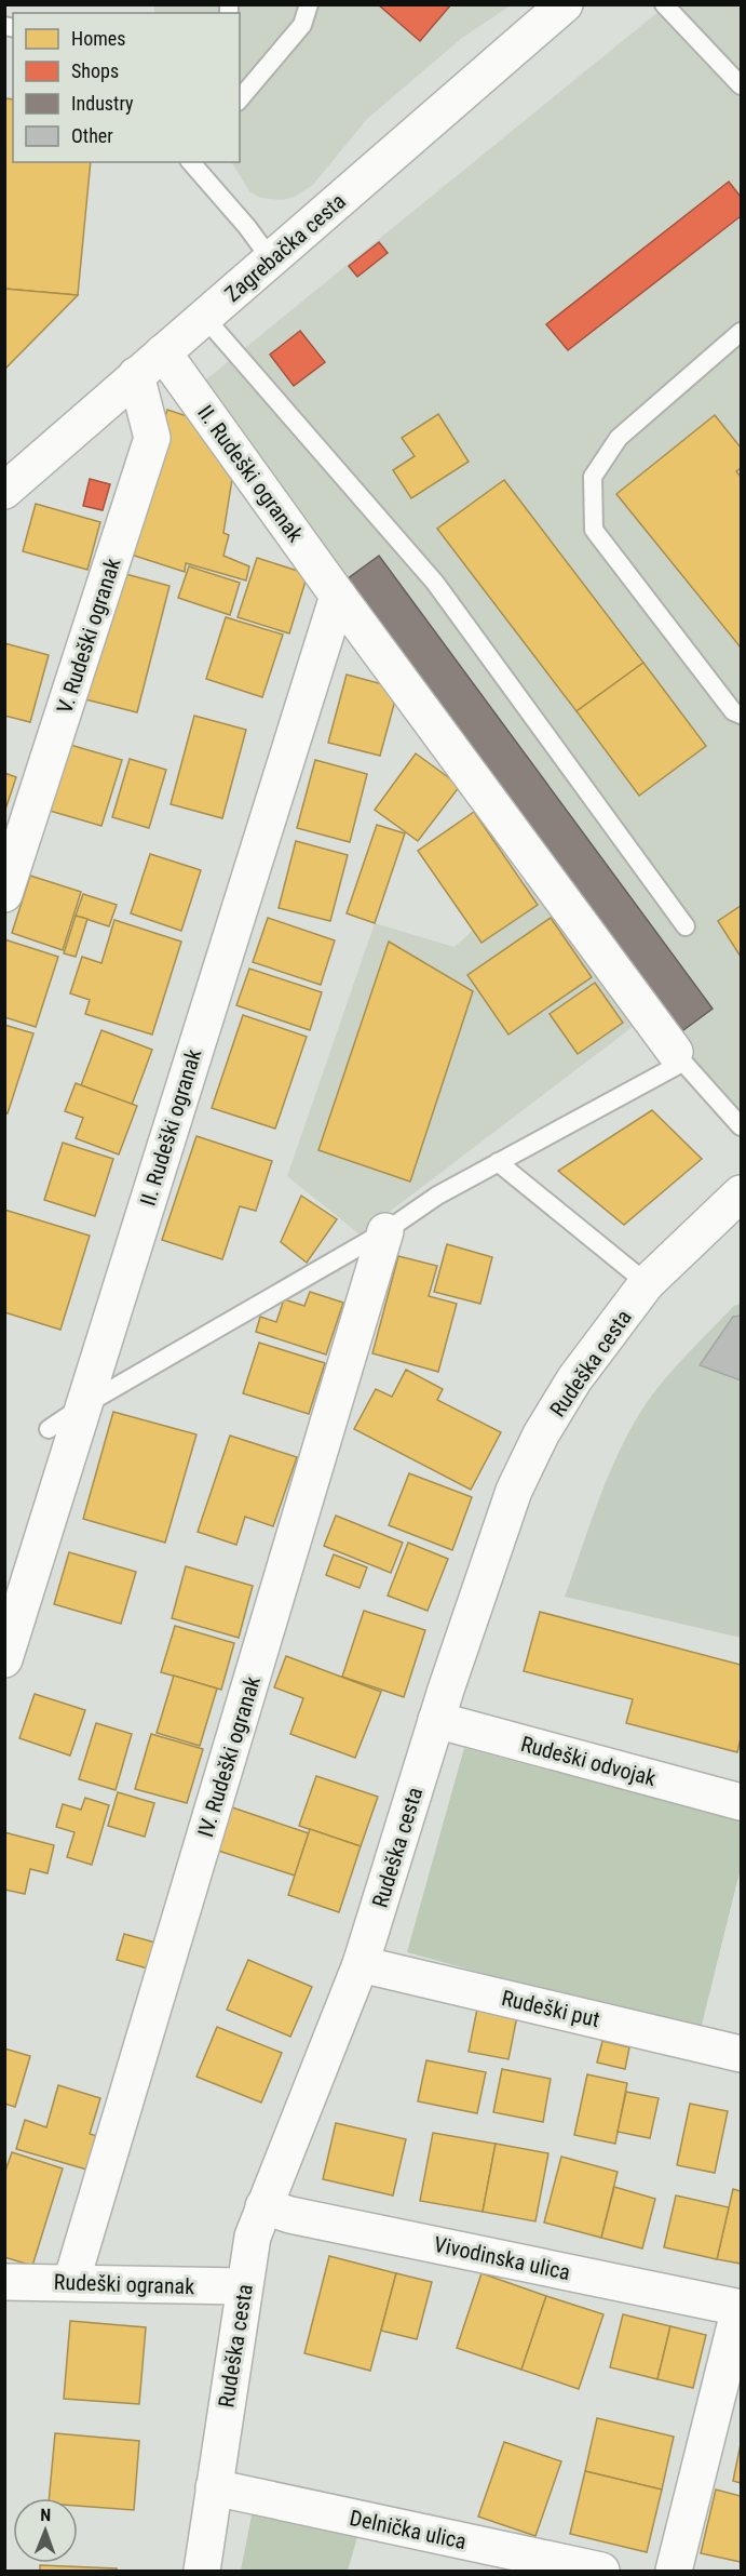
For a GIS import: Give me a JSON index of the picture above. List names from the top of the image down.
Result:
{
  "streets": {
    "street": [
      "Zagrebačka cesta",
      "II. Rudeški ogranak",
      "V. Rudeški ogranak",
      "Rudeška cesta",
      "IV. Rudeški ogranak",
      "Rudeški odvojak",
      "Rudeški put",
      "Vivodinska ulica",
      "Rudeški ogranak",
      "Delnička ulica"
    ]
  },
  "crossings": [
    ["Zagrebačka cesta", "II. Rudeški ogranak"],
    ["Zagrebačka cesta", "V. Rudeški ogranak"],
    ["Rudeška cesta", "Rudeški odvojak"],
    ["Rudeška cesta", "Rudeški put"],
    ["Rudeška cesta", "Vivodinska ulica"],
    ["Rudeška cesta", "Rudeški ogranak"],
    ["Rudeška cesta", "Delnička ulica"],
    ["IV. Rudeški ogranak", "Rudeški ogranak"]
  ],
  "legend": [
    "Homes",
    "Shops",
    "Industry",
    "Other"
  ],
  "north": "top"
}
